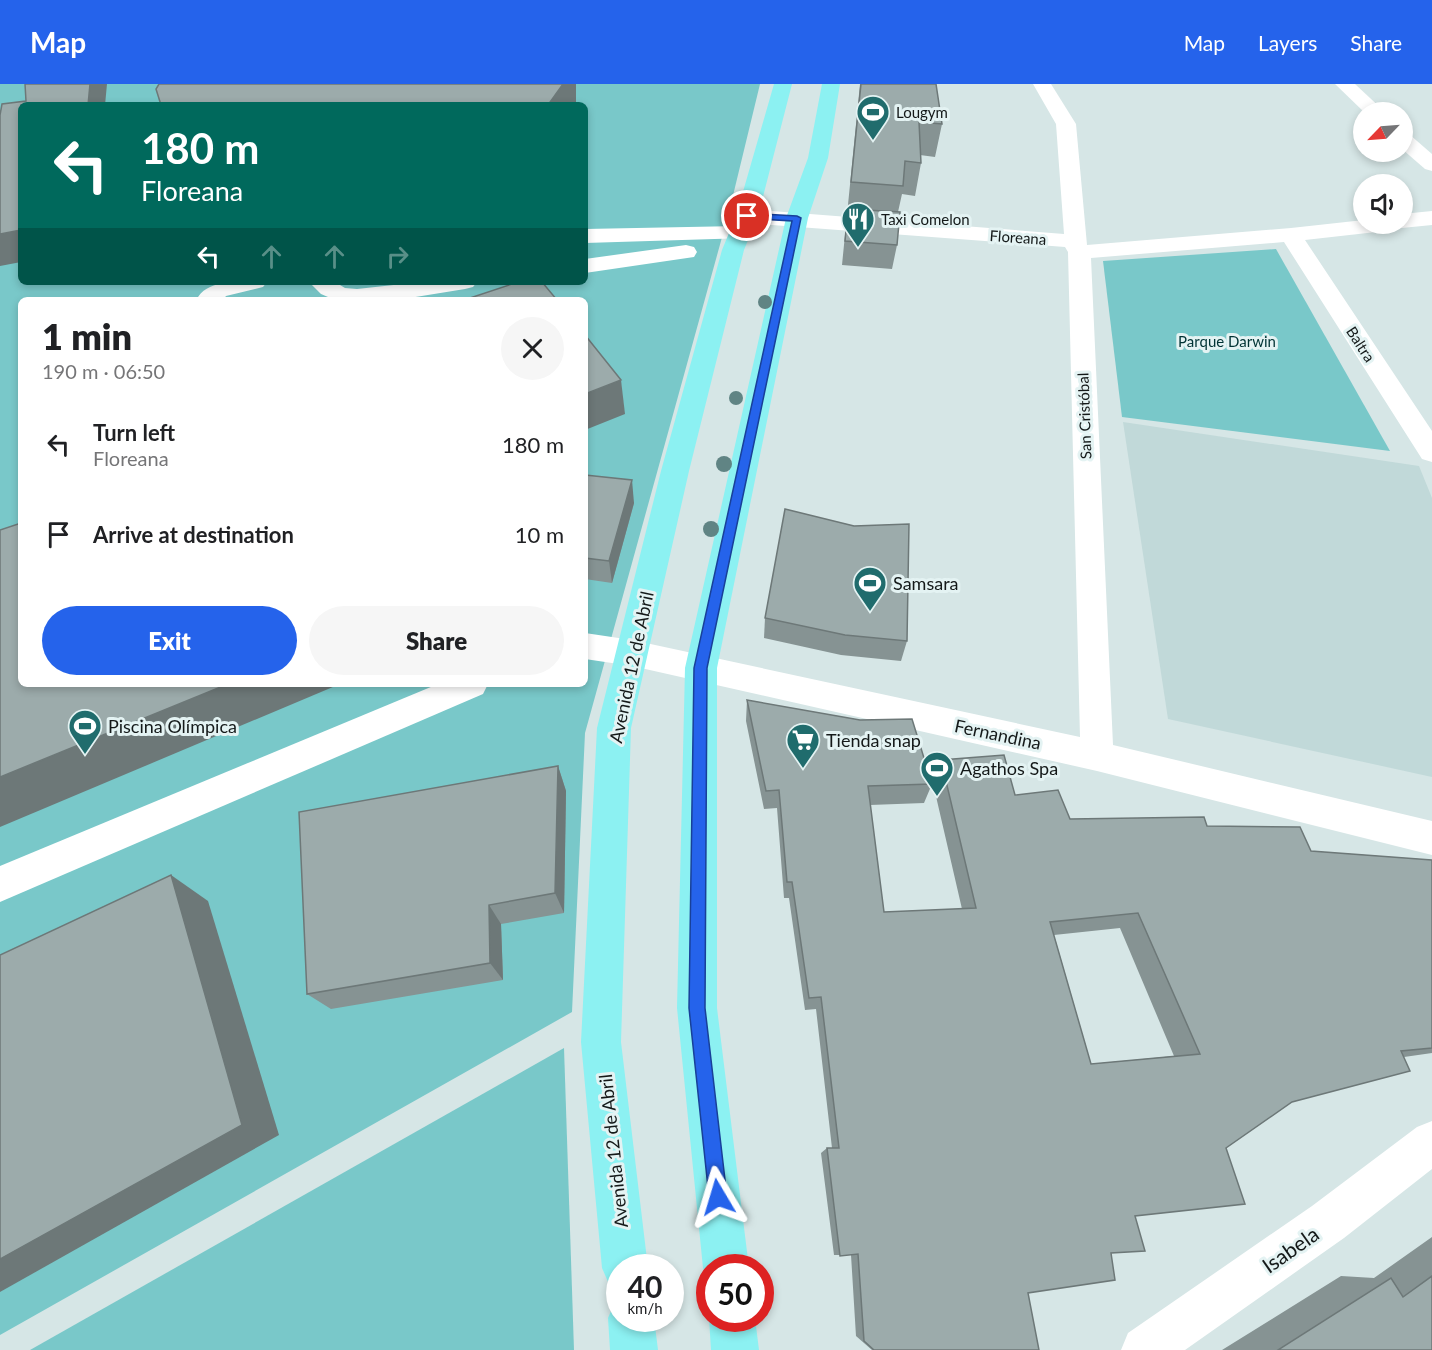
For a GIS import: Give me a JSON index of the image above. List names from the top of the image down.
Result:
{
  "streets": {
    "main road": ["Avenida 12 de Abril"],
    "street": [
      "Floreana",
      "Baltra",
      "San Cristóbal",
      "Fernandina",
      "Isabela"
    ]
  },
  "crossings": [
    ["Floreana", "Baltra"],
    ["Floreana", "San Cristóbal"],
    ["Floreana", "Avenida 12 de Abril"],
    ["San Cristóbal", "Fernandina"],
    ["Avenida 12 de Abril", "Fernandina"]
  ],
  "parks": ["Parque Darwin"],
  "places": {
    "sports": [
      "Lougym",
      "Samsara",
      "Piscina Olímpica",
      "Agathos Spa"
    ],
    "restaurant": ["Taxi Comelon"],
    "supermarket": ["Tienda snap"]
  },
  "north": "bottom left",
  "page": {
    "header": "Map",
    "nav": ["Map", "Layers", "Share"],
    "turn": ["180 m", "Floreana"],
    "heading": ["1 min", "190 m · 06:50"],
    "list": [
      {
        "name": "Turn left",
        "note": "Floreana",
        "value": "180 m"
      },
      {
        "name": "Arrive at destination",
        "value": "10 m"
      }
    ],
    "buttons": ["Exit", "Share"],
    "speed": "40 km/h",
    "limit": "50"
  }
}
